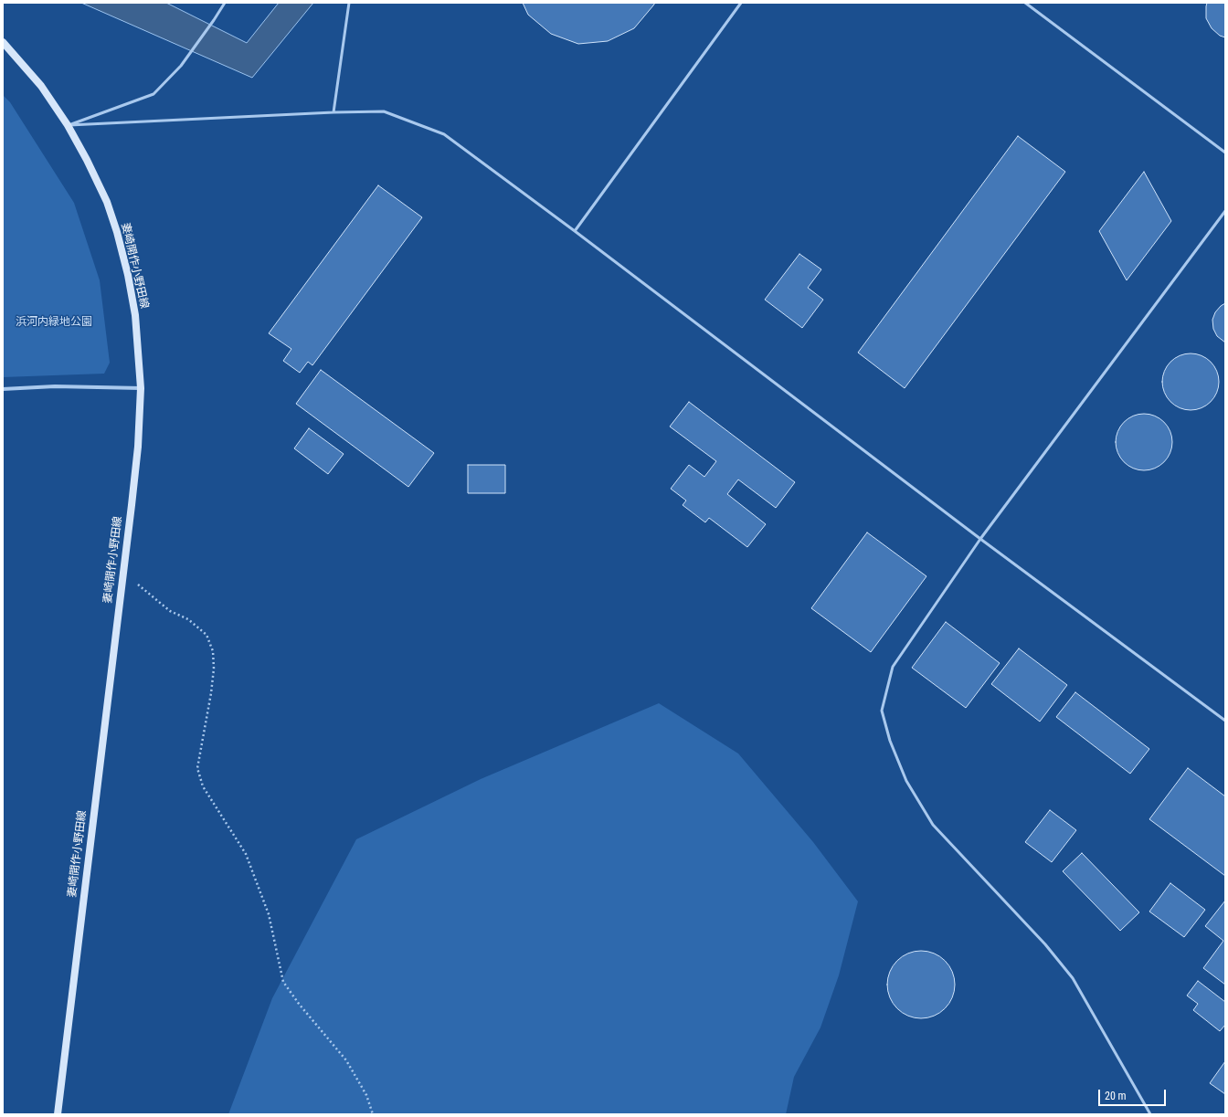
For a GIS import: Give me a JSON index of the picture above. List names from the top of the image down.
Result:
{
  "streets": {
    "main road": ["妻崎開作小野田線"]
  },
  "parks": ["浜河内緑地公園"],
  "scale_bar": "20 m"
}
